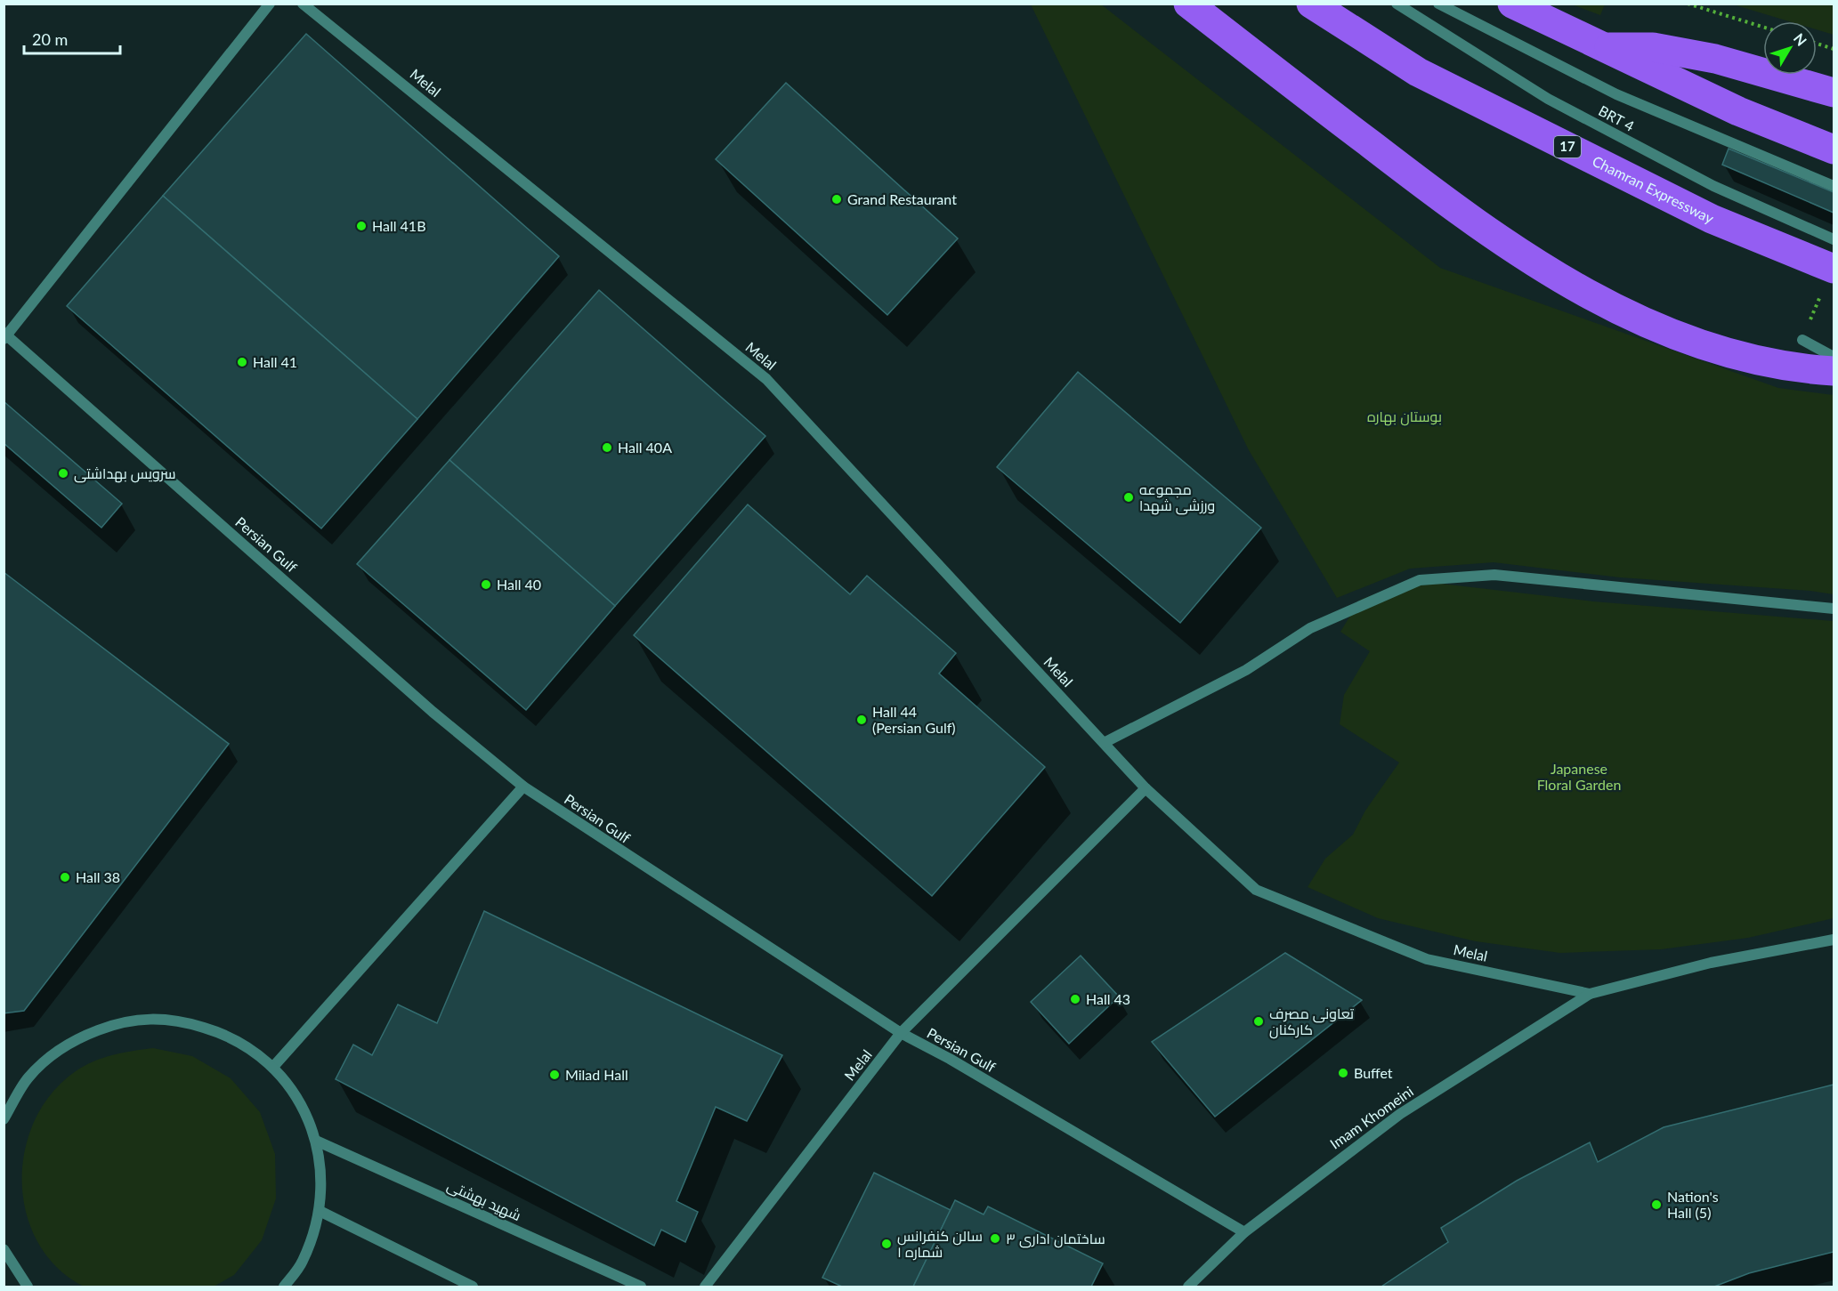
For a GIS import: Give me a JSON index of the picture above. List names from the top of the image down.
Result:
{
  "streets": {
    "highway": ["17", "Chamran Expressway"],
    "street": [
      "Melal",
      "BRT 4",
      "Persian Gulf",
      "Imam Khomeini",
      "شهید بهشتی"
    ]
  },
  "crossings": [
    ["Melal", "Persian Gulf"],
    ["Melal", "Imam Khomeini"],
    ["BRT 4", "Chamran Expressway"],
    ["Persian Gulf", "Imam Khomeini"]
  ],
  "parks": ["بوستان بهاره", "Japanese Floral Garden"],
  "places": [
    "Grand Restaurant",
    "Hall 41B",
    "Hall 41",
    "Hall 40A",
    "سرویس بهداشتی",
    "مجموعه ورزشی شهدا",
    "Hall 40",
    "Hall 44 (Persian Gulf)",
    "Hall 38",
    "Hall 43",
    "تعاونی مصرف کارکنان",
    "Buffet",
    "Milad Hall",
    "Nation's Hall (5)",
    "ساختمان اداری ۳",
    "سالن کنفرانس شماره ۱"
  ],
  "scale_bar": "20 m",
  "north": "top right"
}
